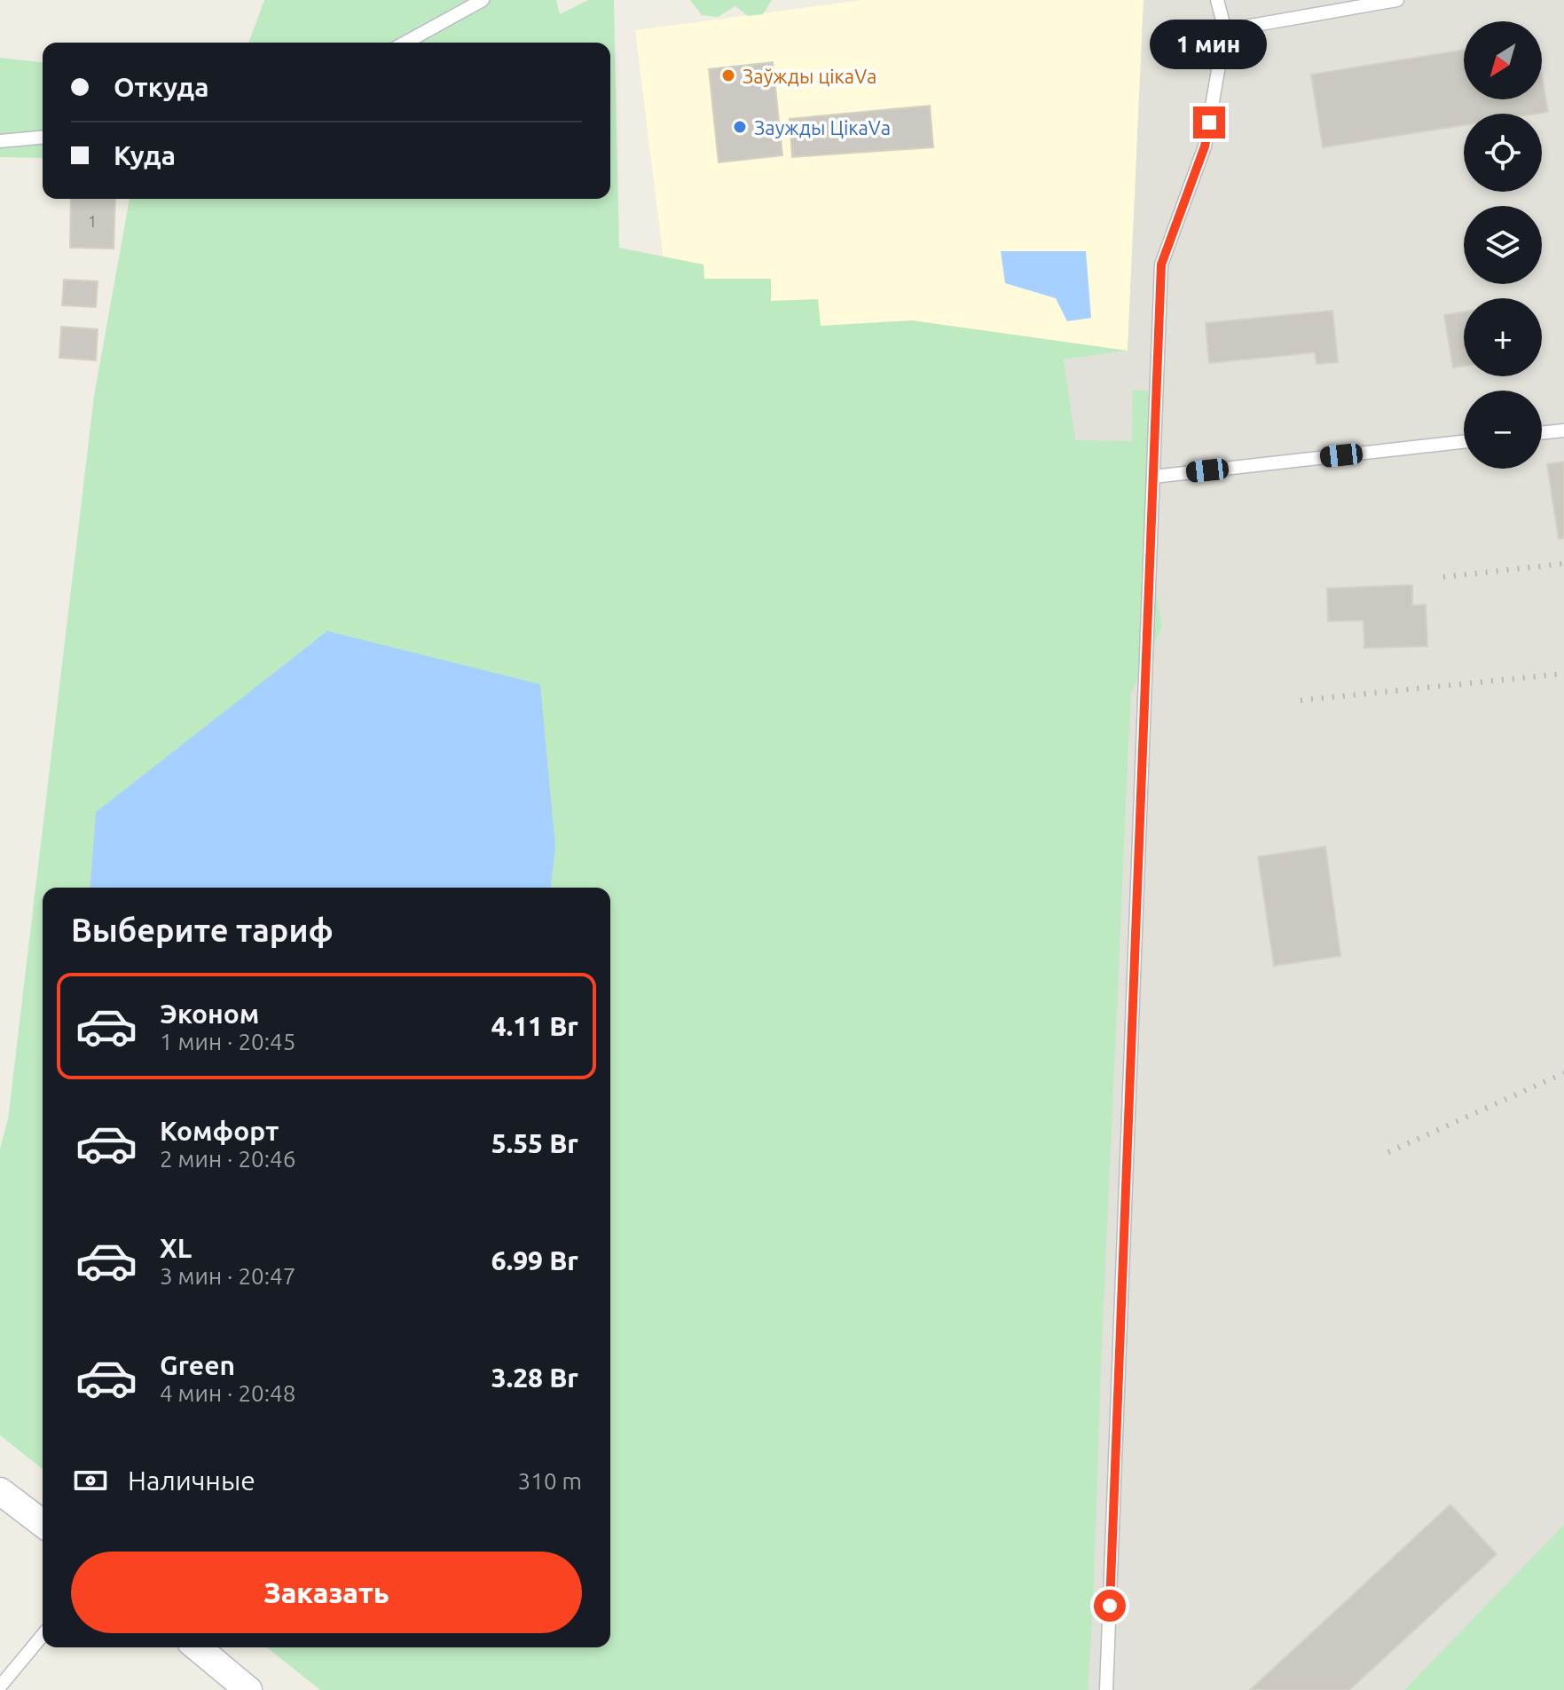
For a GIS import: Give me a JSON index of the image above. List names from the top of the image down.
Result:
{
  "places": ["Заўжды цікаVа", "Заужды ЦікаVа"],
  "house_numbers": ["1"],
  "north": "bottom left",
  "page": {
    "bubble": "1 мин",
    "map_buttons": ["+", "−"],
    "banner": ["Откуда", "Куда"],
    "heading": "Выберите тариф",
    "list": [
      {
        "name": "Эконом",
        "note": "1 мин · 20:45",
        "value": "4.11 Br"
      },
      {
        "name": "Комфорт",
        "note": "2 мин · 20:46",
        "value": "5.55 Br"
      },
      {
        "name": "XL",
        "note": "3 мин · 20:47",
        "value": "6.99 Br"
      },
      {
        "name": "Green",
        "note": "4 мин · 20:48",
        "value": "3.28 Br"
      }
    ],
    "pay": ["Наличные", "310 m"],
    "buttons": "Заказать"
  }
}
